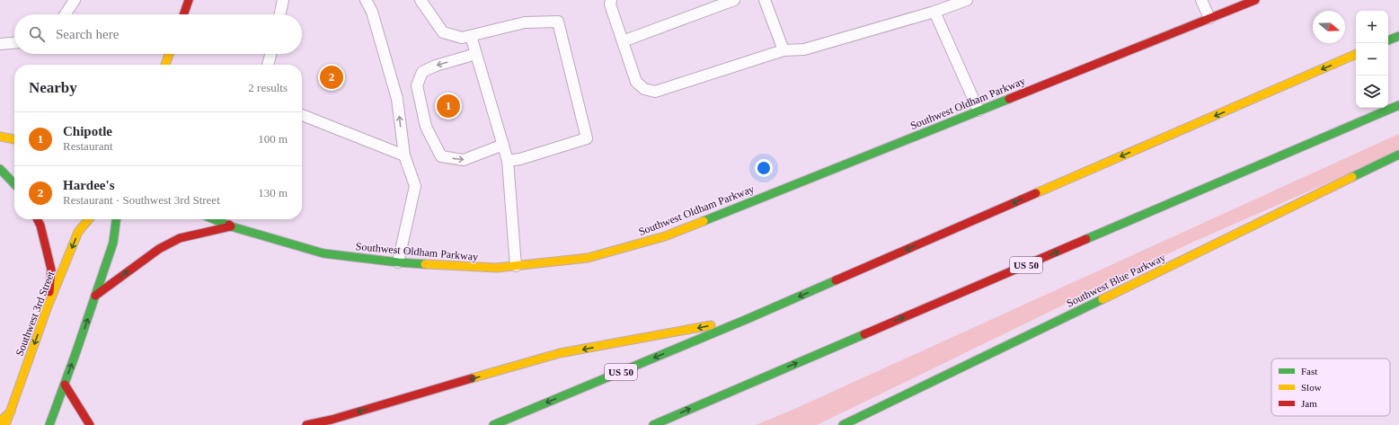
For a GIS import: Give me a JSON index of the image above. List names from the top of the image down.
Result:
{
  "streets": {
    "main road": [
      "Southwest Oldham Parkway",
      "US 50",
      "Southwest Blue Parkway",
      "Southwest 3rd Street"
    ]
  },
  "legend": ["Fast", "Slow", "Jam"],
  "north": "right",
  "page": {
    "map_buttons": ["+", "−"],
    "search": "Search here",
    "pins": ["2", "1"],
    "heading": ["Nearby", "2 results"],
    "list": [
      {
        "mark": "1",
        "name": "Chipotle",
        "note": "Restaurant",
        "value": "100 m"
      },
      {
        "mark": "2",
        "name": "Hardee's",
        "note": "Restaurant · Southwest 3rd Street",
        "value": "130 m"
      }
    ]
  }
}
